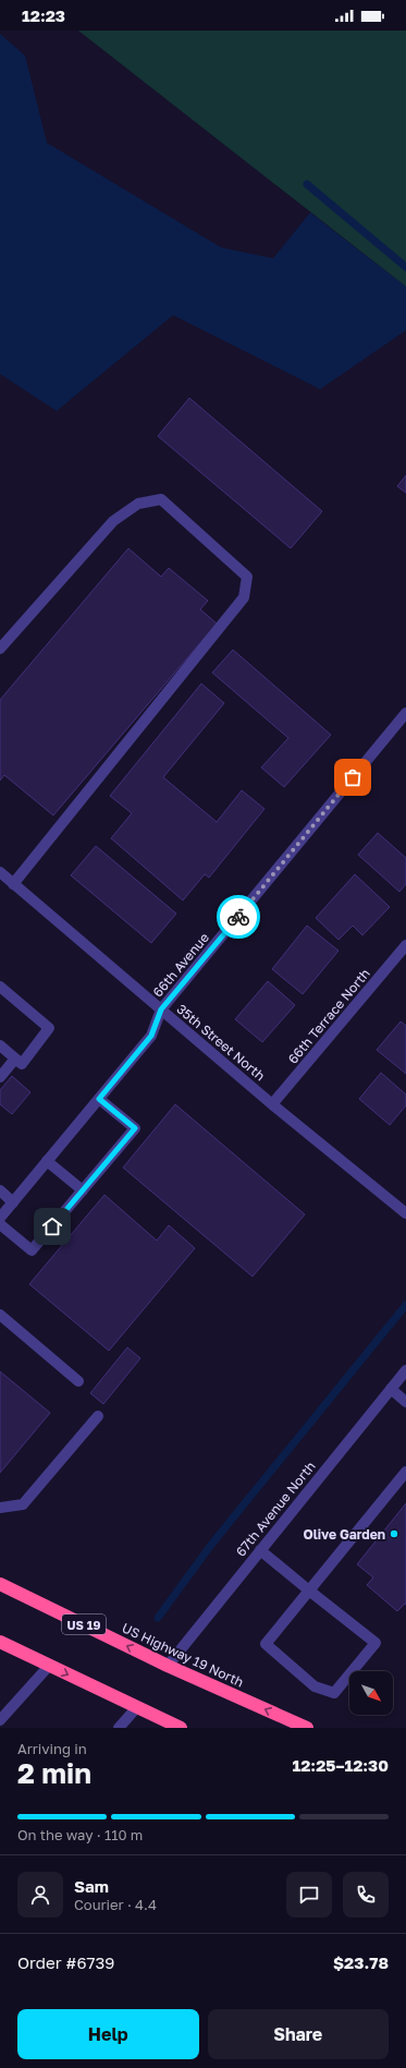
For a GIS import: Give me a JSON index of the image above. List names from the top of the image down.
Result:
{
  "streets": {
    "highway": ["US 19", "US Highway 19 North"],
    "street": [
      "66th Avenue",
      "66th Terrace North",
      "35th Street North",
      "67th Avenue North"
    ]
  },
  "crossings": [
    ["66th Avenue", "35th Street North"],
    ["66th Terrace North", "35th Street North"],
    ["67th Avenue North", "US Highway 19 North"]
  ],
  "places": ["Olive Garden"],
  "north": "bottom right",
  "page": {
    "status": "12:23",
    "heading": ["2 min", "Arriving in", "12:25–12:30"],
    "panel": [
      "Sam",
      "Courier · 4.4",
      "Order #6739",
      "$23.78"
    ],
    "bar": "On the way · 110 m",
    "buttons": ["Help", "Share"]
  }
}
